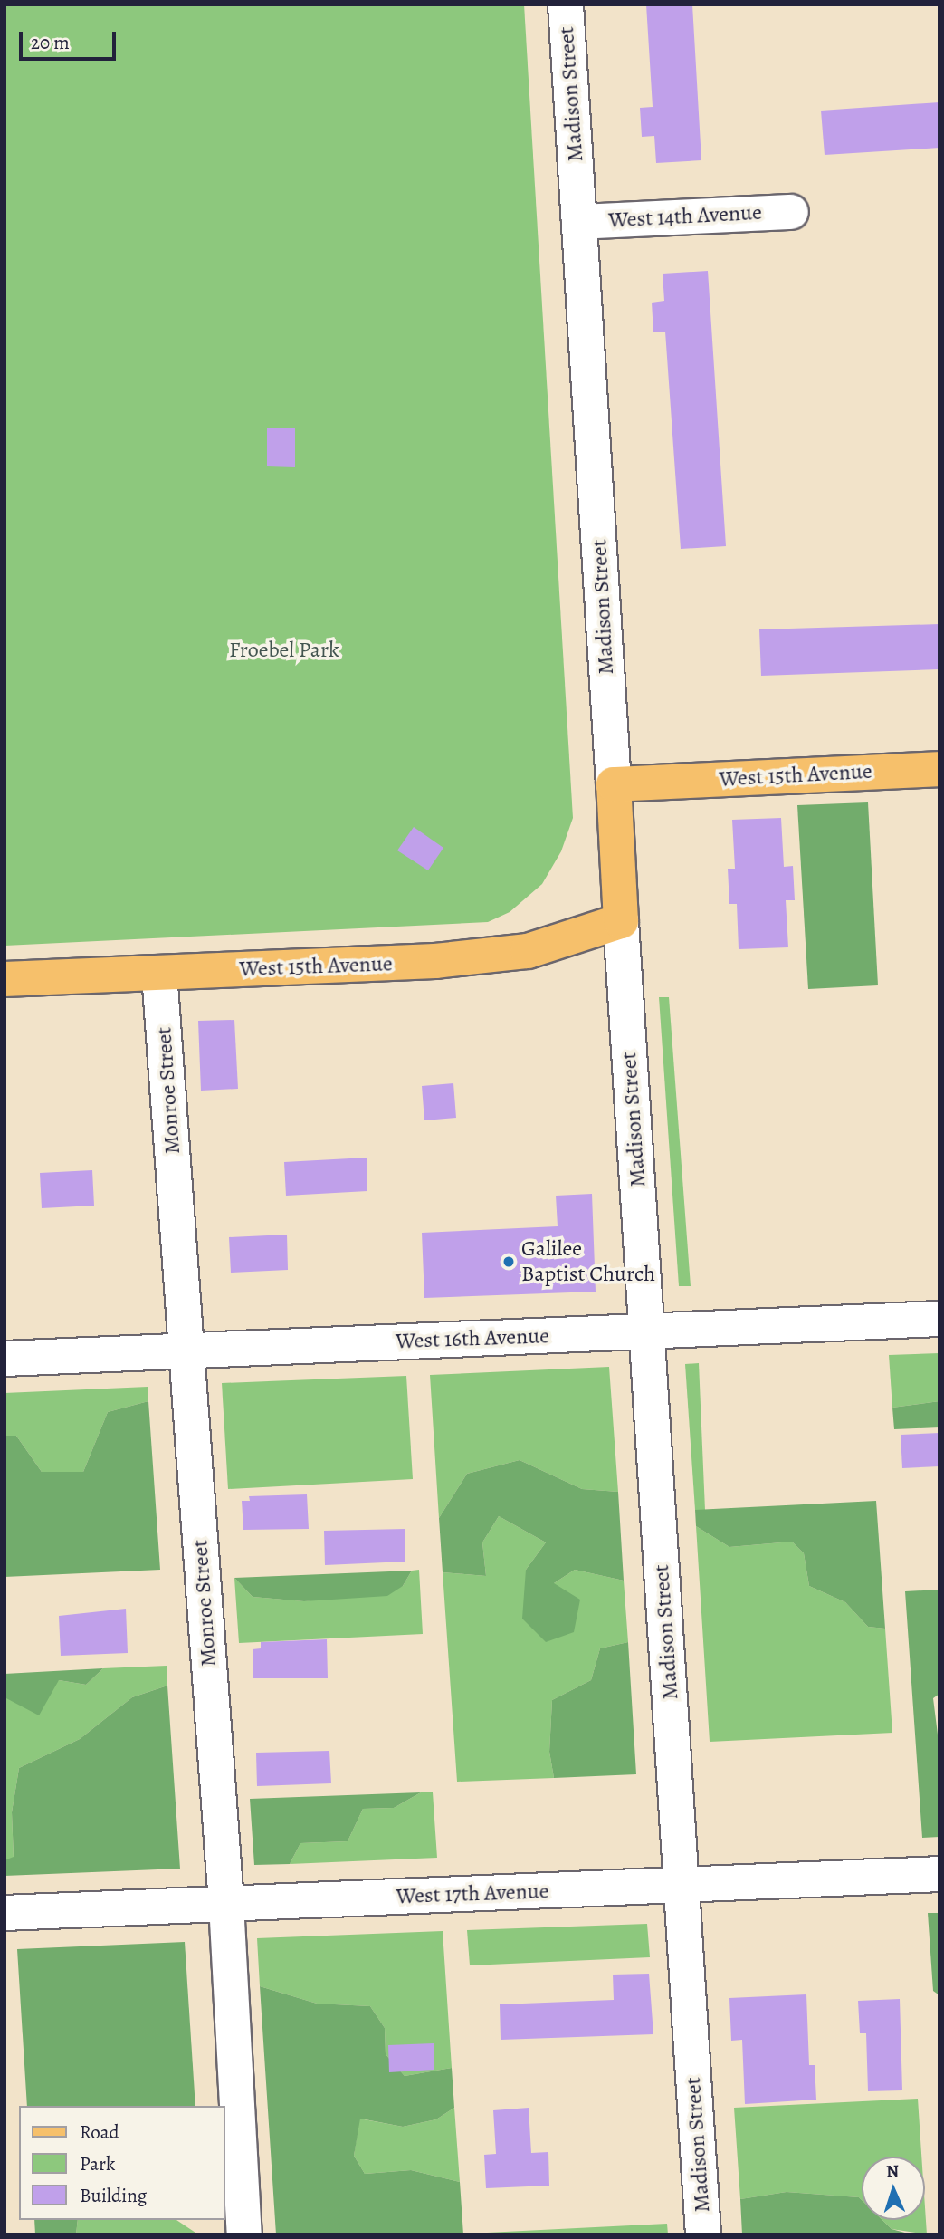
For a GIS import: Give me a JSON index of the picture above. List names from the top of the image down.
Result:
{
  "streets": {
    "main road": ["Madison Street", "West 15th Avenue"],
    "street": [
      "West 14th Avenue",
      "Monroe Street",
      "West 16th Avenue",
      "West 17th Avenue"
    ]
  },
  "crossings": [
    ["Madison Street", "West 14th Avenue"],
    ["Madison Street", "West 15th Avenue"],
    ["Madison Street", "West 16th Avenue"],
    ["Madison Street", "West 17th Avenue"],
    ["West 15th Avenue", "Monroe Street"],
    ["Monroe Street", "West 16th Avenue"],
    ["Monroe Street", "West 17th Avenue"]
  ],
  "parks": ["Froebel Park"],
  "places": ["Galilee Baptist Church"],
  "legend": ["Road", "Park", "Building"],
  "scale_bar": "20 m",
  "north": "top"
}
